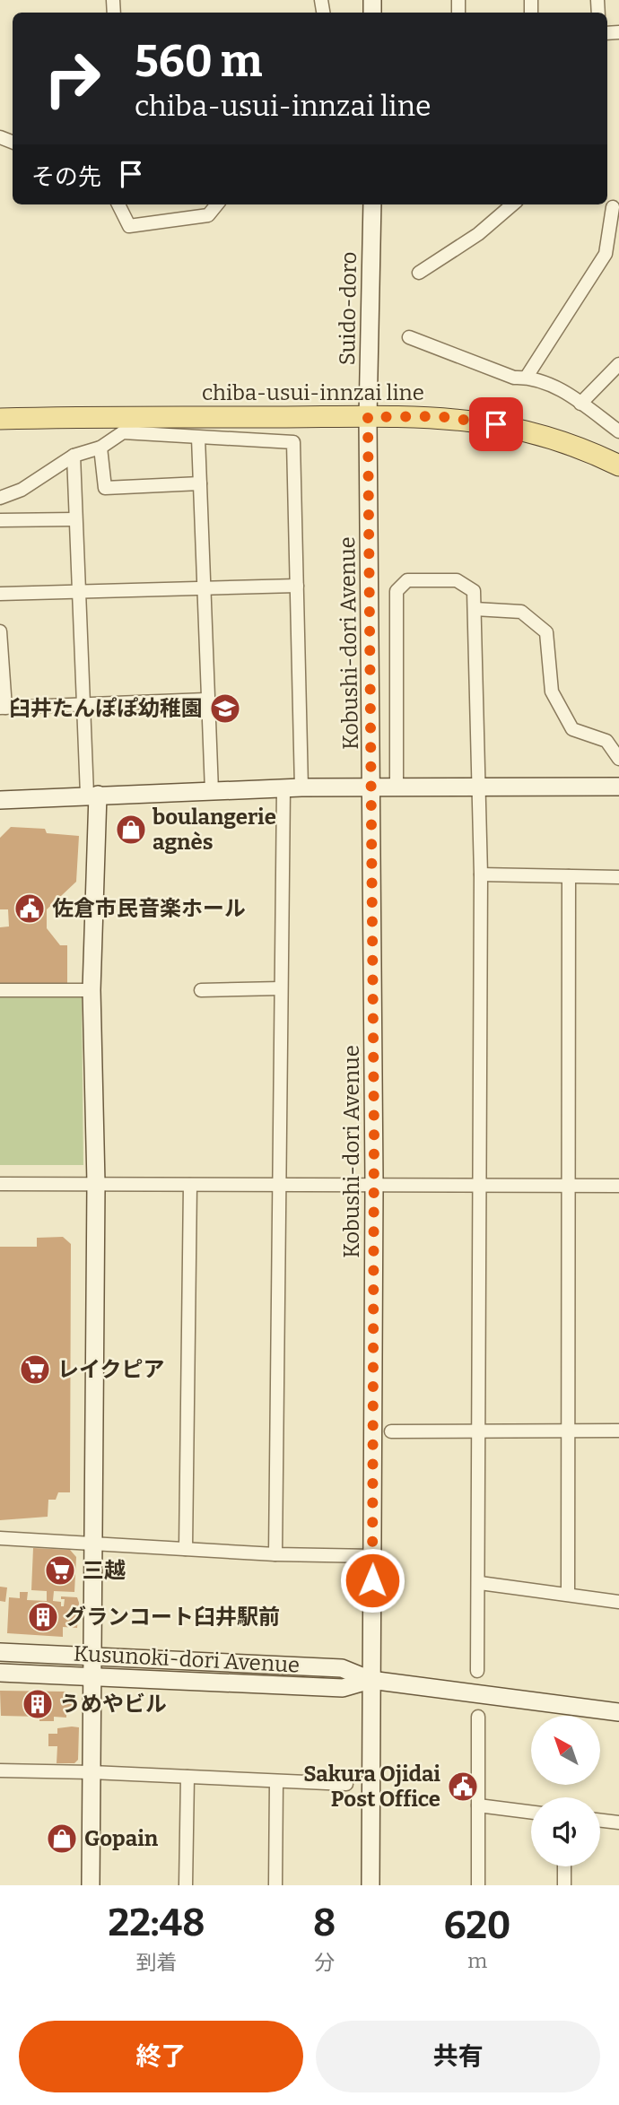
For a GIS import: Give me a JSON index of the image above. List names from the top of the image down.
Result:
{
  "streets": {
    "main road": ["chiba-usui-innzai line"],
    "street": ["Suido-doro", "Kobushi-dori Avenue", "Kusunoki-dori Avenue"]
  },
  "crossings": [
    ["Suido-doro", "chiba-usui-innzai line"],
    ["Suido-doro", "Kobushi-dori Avenue"],
    ["chiba-usui-innzai line", "Kobushi-dori Avenue"],
    ["Kobushi-dori Avenue", "Kusunoki-dori Avenue"]
  ],
  "places": {
    "school or university": ["臼井たんぽぽ幼稚園"],
    "shop": ["boulangerie agnès", "Gopain"],
    "public building": ["佐倉市民音楽ホール", "Sakura Ojidai Post Office"],
    "supermarket": ["レイクピア", "三越"],
    "building": ["グランコート臼井駅前", "うめやビル"]
  },
  "north": "top left",
  "page": {
    "turn": ["560 m", "chiba-usui-innzai line"],
    "then": "その先",
    "eta": [
      "22:48",
      "到着",
      "8",
      "分",
      "620",
      "m"
    ],
    "buttons": ["終了", "共有"]
  }
}
